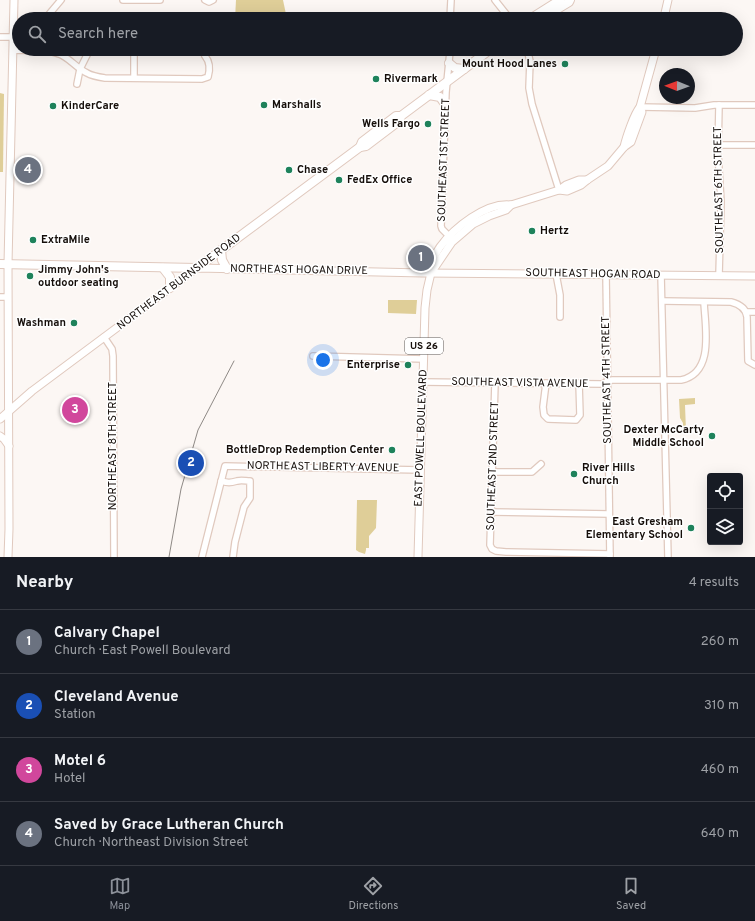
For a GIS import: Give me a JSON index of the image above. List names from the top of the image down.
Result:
{
  "streets": {
    "highway": ["NORTHEAST HOGAN DRIVE", "NORTHEAST BURNSIDE ROAD"],
    "main road": ["SOUTHEAST HOGAN ROAD", "US 26", "EAST POWELL BOULEVARD"],
    "street": [
      "SOUTHEAST 1ST STREET",
      "SOUTHEAST 6TH STREET",
      "SOUTHEAST 4TH STREET",
      "SOUTHEAST VISTA AVENUE",
      "NORTHEAST 8TH STREET",
      "SOUTHEAST 2ND STREET",
      "NORTHEAST LIBERTY AVENUE"
    ]
  },
  "crossings": [
    ["SOUTHEAST 1ST STREET", "NORTHEAST BURNSIDE ROAD"],
    ["SOUTHEAST 1ST STREET", "EAST POWELL BOULEVARD"],
    ["SOUTHEAST 6TH STREET", "SOUTHEAST HOGAN ROAD"],
    ["NORTHEAST HOGAN DRIVE", "SOUTHEAST HOGAN ROAD"],
    ["NORTHEAST HOGAN DRIVE", "NORTHEAST BURNSIDE ROAD"],
    ["NORTHEAST HOGAN DRIVE", "EAST POWELL BOULEVARD"],
    ["SOUTHEAST HOGAN ROAD", "SOUTHEAST 4TH STREET"],
    ["SOUTHEAST HOGAN ROAD", "EAST POWELL BOULEVARD"],
    ["NORTHEAST BURNSIDE ROAD", "NORTHEAST 8TH STREET"],
    ["SOUTHEAST 4TH STREET", "SOUTHEAST VISTA AVENUE"],
    ["SOUTHEAST VISTA AVENUE", "EAST POWELL BOULEVARD"],
    ["SOUTHEAST VISTA AVENUE", "SOUTHEAST 2ND STREET"],
    ["EAST POWELL BOULEVARD", "NORTHEAST LIBERTY AVENUE"]
  ],
  "places": [
    "Mount Hood Lanes",
    "Rivermark",
    "Marshalls",
    "KinderCare",
    "Wells Fargo",
    "Chase",
    "FedEx Office",
    "Hertz",
    "ExtraMile",
    "Jimmy John's outdoor seating",
    "Washman",
    "Enterprise",
    "Dexter McCarty Middle School",
    "BottleDrop Redemption Center",
    "River Hills Church",
    "East Gresham Elementary School"
  ],
  "north": "left",
  "page": {
    "search": "Search here",
    "pins": [
      "4",
      "1",
      "3",
      "2"
    ],
    "heading": ["Nearby", "4 results"],
    "list": [
      {
        "mark": "1",
        "name": "Calvary Chapel",
        "note": "Church · East Powell Boulevard",
        "value": "260 m"
      },
      {
        "mark": "2",
        "name": "Cleveland Avenue",
        "note": "Station",
        "value": "310 m"
      },
      {
        "mark": "3",
        "name": "Motel 6",
        "note": "Hotel",
        "value": "460 m"
      },
      {
        "mark": "4",
        "name": "Saved by Grace Lutheran Church",
        "note": "Church · Northeast Division Street",
        "value": "640 m"
      }
    ],
    "nav": ["Map", "Directions", "Saved"]
  }
}
